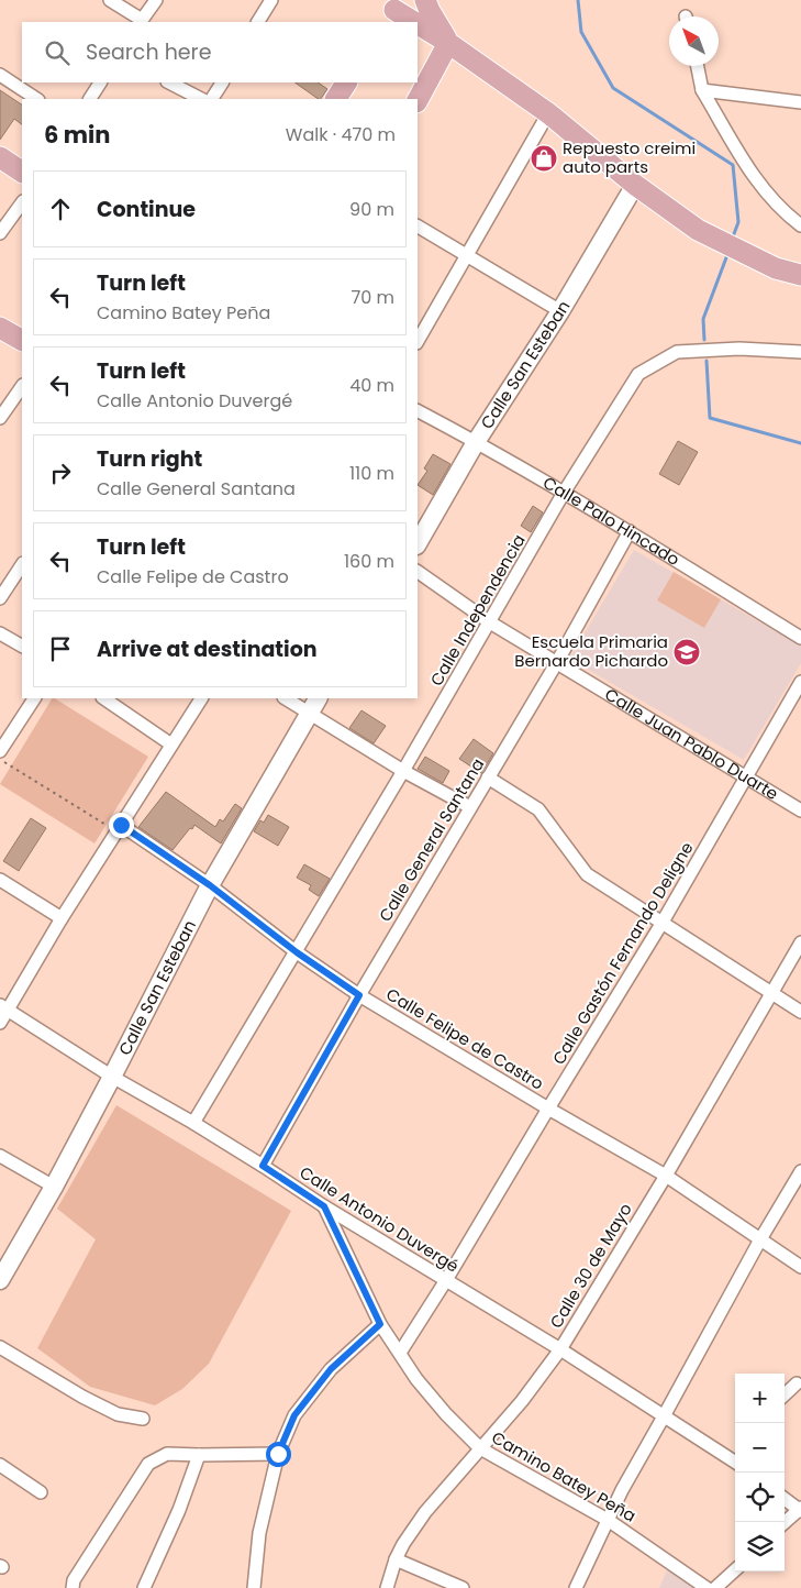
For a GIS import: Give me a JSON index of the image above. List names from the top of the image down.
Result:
{
  "streets": {
    "street": [
      "Calle San Esteban",
      "Calle Palo Hincado",
      "Calle Independencia",
      "Calle Juan Pablo Duarte",
      "Calle General Santana",
      "Calle Gastón Fernando Deligne",
      "Calle Felipe de Castro",
      "Calle Antonio Duvergé",
      "Calle 30 de Mayo",
      "Camino Batey Peña"
    ]
  },
  "crossings": [
    ["Calle San Esteban", "Calle Palo Hincado"],
    ["Calle San Esteban", "Calle Felipe de Castro"],
    ["Calle San Esteban", "Calle Antonio Duvergé"],
    ["Calle Palo Hincado", "Calle Independencia"],
    ["Calle Palo Hincado", "Calle General Santana"],
    ["Calle Independencia", "Calle Juan Pablo Duarte"],
    ["Calle Independencia", "Calle Felipe de Castro"],
    ["Calle Independencia", "Calle Antonio Duvergé"],
    ["Calle Juan Pablo Duarte", "Calle General Santana"],
    ["Calle Juan Pablo Duarte", "Calle Gastón Fernando Deligne"],
    ["Calle General Santana", "Calle Felipe de Castro"],
    ["Calle General Santana", "Calle Antonio Duvergé"],
    ["Calle Gastón Fernando Deligne", "Calle Felipe de Castro"],
    ["Calle Gastón Fernando Deligne", "Calle Antonio Duvergé"],
    ["Calle Gastón Fernando Deligne", "Camino Batey Peña"],
    ["Calle Felipe de Castro", "Calle 30 de Mayo"],
    ["Calle Antonio Duvergé", "Calle 30 de Mayo"],
    ["Calle Antonio Duvergé", "Camino Batey Peña"],
    ["Calle 30 de Mayo", "Camino Batey Peña"]
  ],
  "places": {
    "shop": ["Repuesto creimi auto parts"],
    "school or university": ["Escuela Primaria Bernardo Pichardo"]
  },
  "north": "top left",
  "page": {
    "search": "Search here",
    "heading": ["6 min", "Walk · 470 m"],
    "list": [
      ["Continue", "90 m"],
      ["Turn left", "Camino Batey Peña", "70 m"],
      ["Turn left", "Calle Antonio Duvergé", "40 m"],
      ["Turn right", "Calle General Santana", "110 m"],
      ["Turn left", "Calle Felipe de Castro", "160 m"],
      "Arrive at destination"
    ],
    "map_buttons": ["+", "−"]
  }
}
